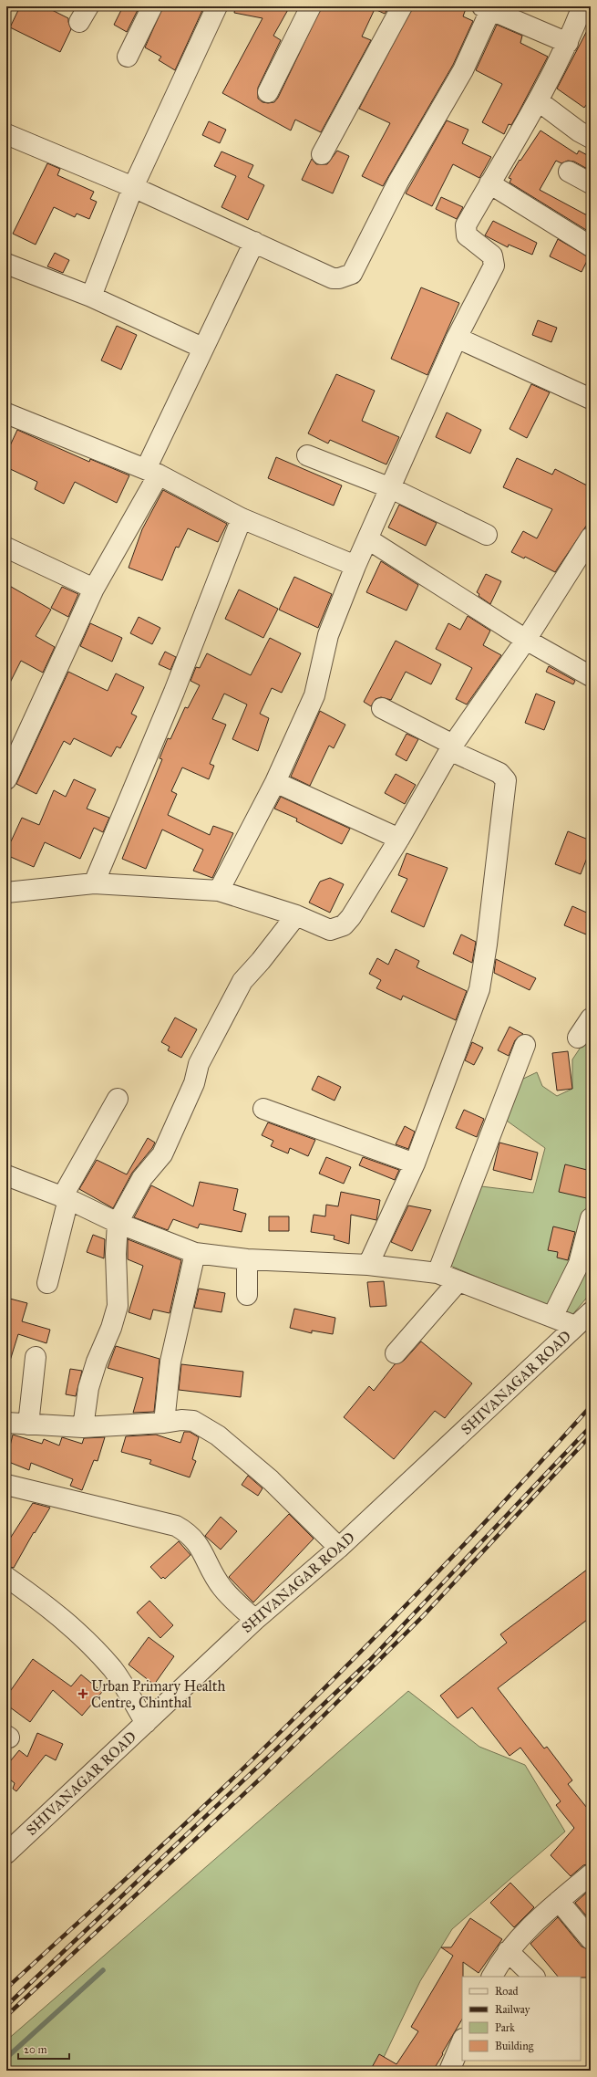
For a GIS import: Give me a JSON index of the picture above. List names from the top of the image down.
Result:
{
  "streets": {
    "street": ["SHIVANAGAR ROAD"]
  },
  "places": {
    "health": ["Urban Primary Health Centre, Chinthal"]
  },
  "legend": [
    "Road",
    "Railway",
    "Park",
    "Building"
  ],
  "scale_bar": "20 m"
}
